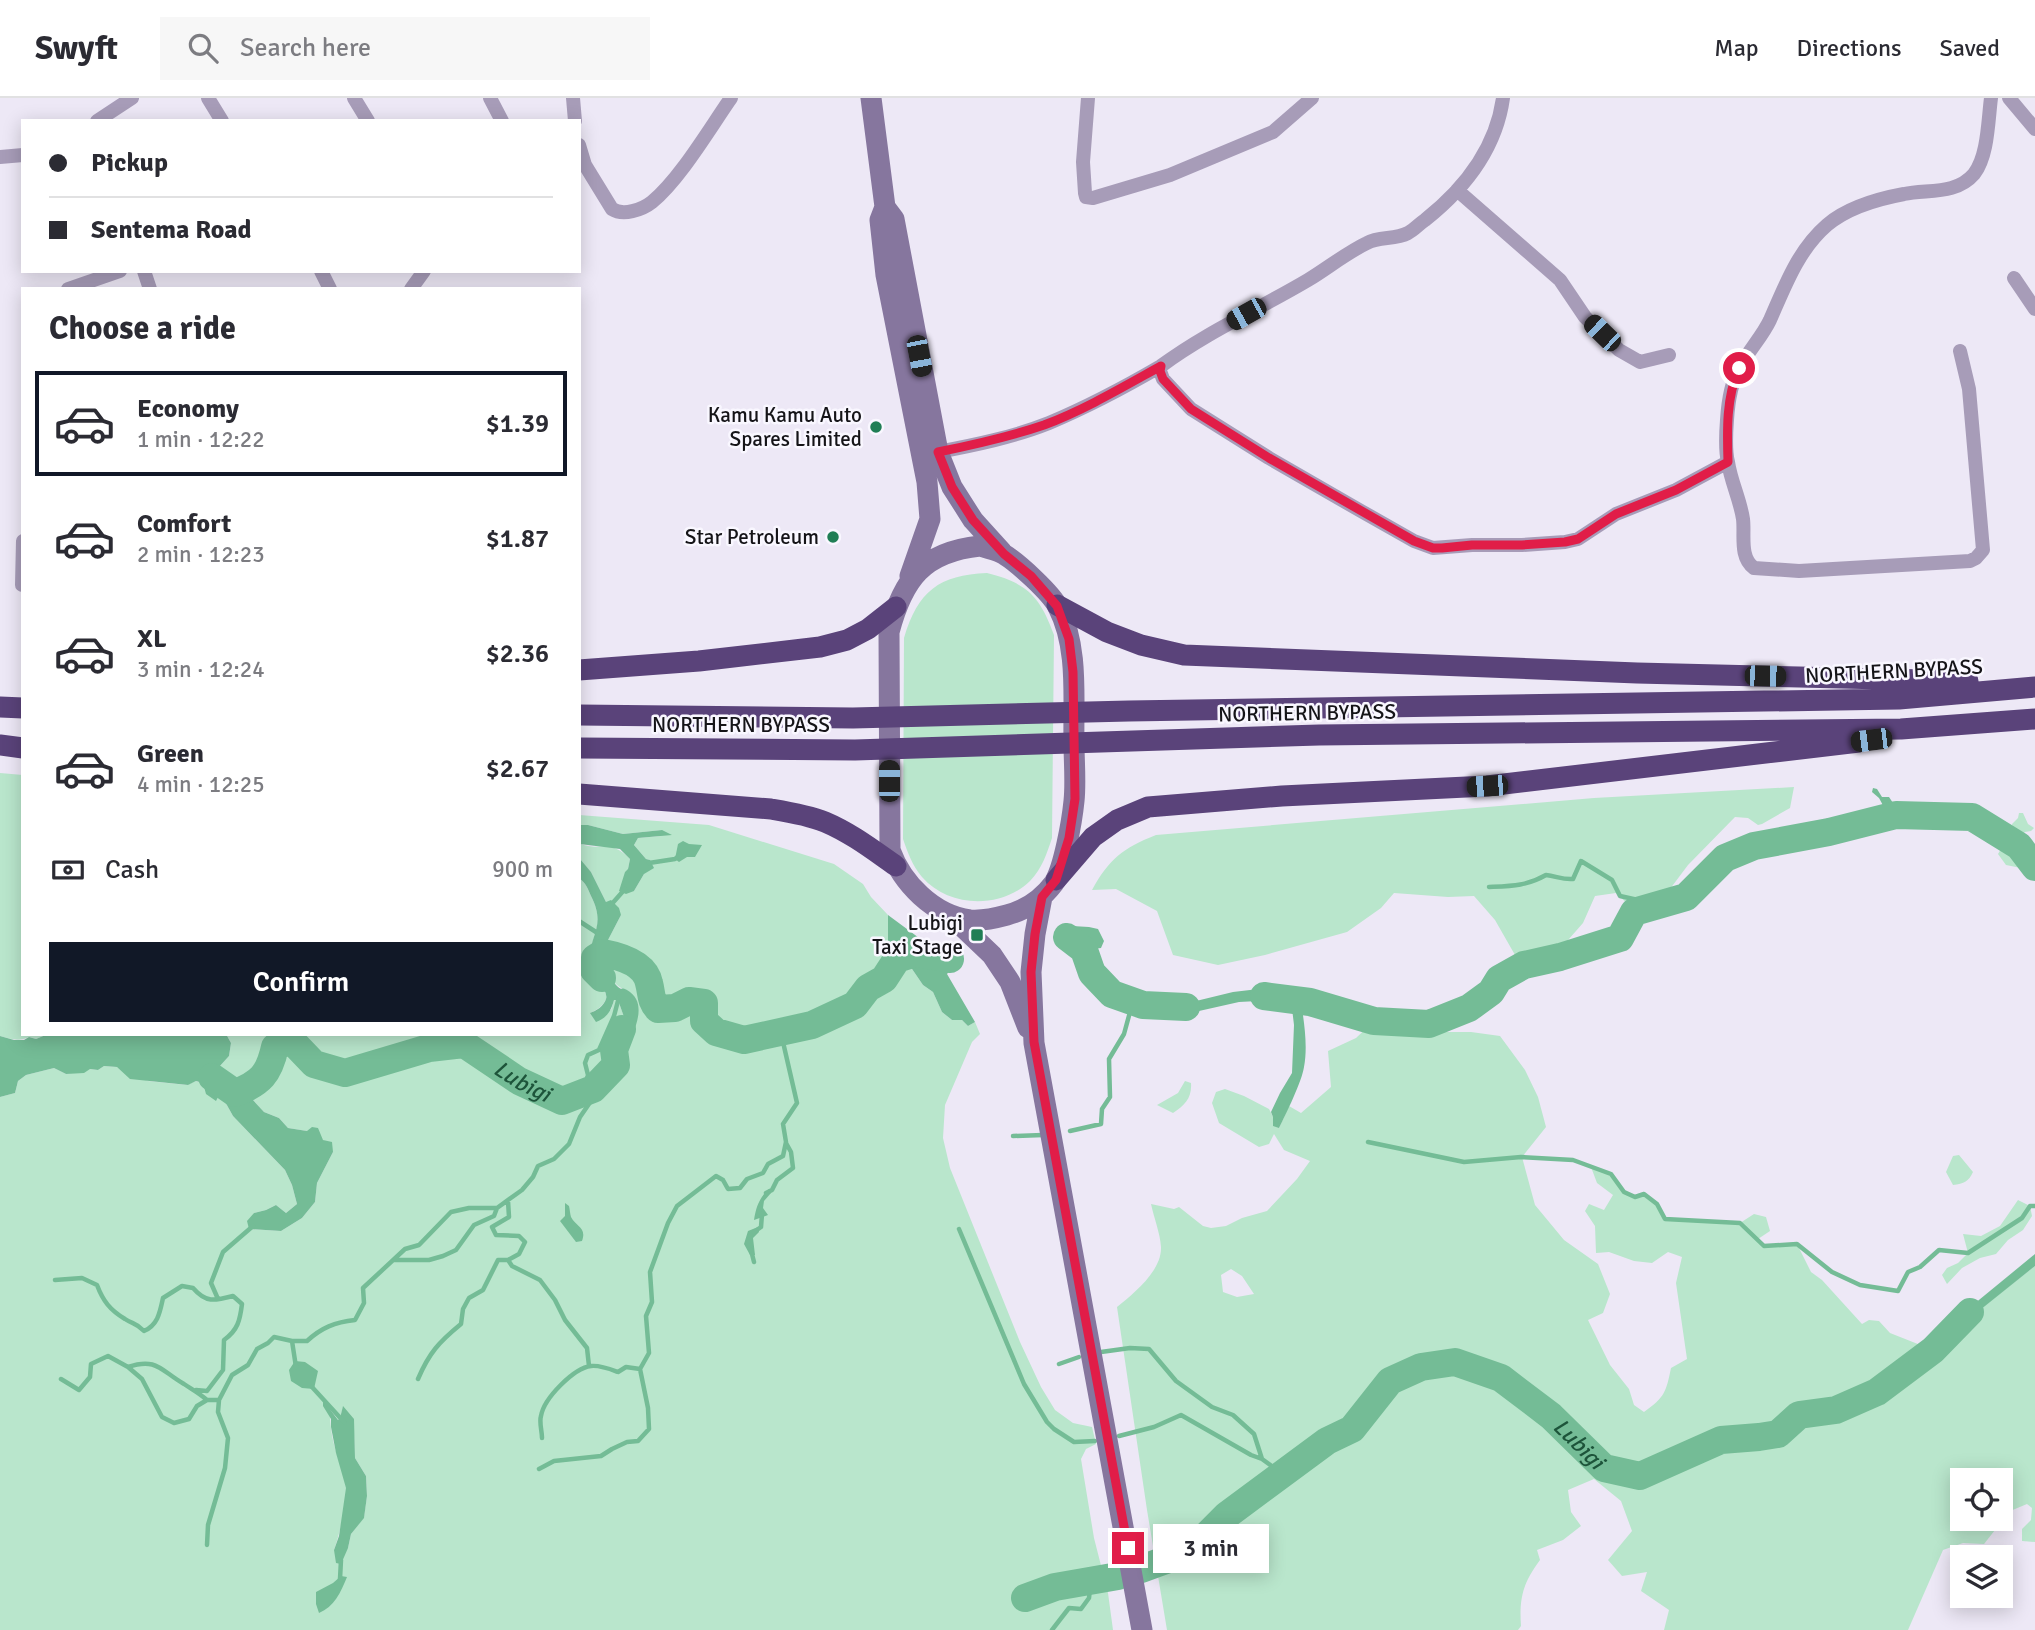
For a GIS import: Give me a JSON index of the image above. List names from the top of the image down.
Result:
{
  "streets": {
    "highway": ["NORTHERN BYPASS"]
  },
  "water": ["Lubigi"],
  "places": {
    "other": ["Kamu Kamu Auto Spares Limited", "Star Petroleum"],
    "transit": ["Lubigi Taxi Stage"]
  },
  "page": {
    "header": "Swyft",
    "search": "Search here",
    "nav": ["Map", "Directions", "Saved"],
    "banner": ["Pickup", "Sentema Road"],
    "heading": "Choose a ride",
    "list": [
      {
        "name": "Economy",
        "note": "1 min · 12:22",
        "value": "$1.39"
      },
      {
        "name": "Comfort",
        "note": "2 min · 12:23",
        "value": "$1.87"
      },
      {
        "name": "XL",
        "note": "3 min · 12:24",
        "value": "$2.36"
      },
      {
        "name": "Green",
        "note": "4 min · 12:25",
        "value": "$2.67"
      }
    ],
    "pay": ["Cash", "900 m"],
    "buttons": "Confirm",
    "bubble": "3 min"
  }
}
